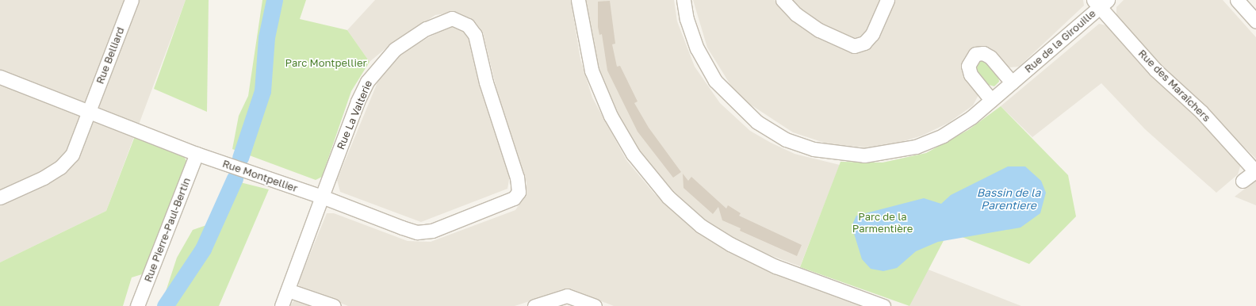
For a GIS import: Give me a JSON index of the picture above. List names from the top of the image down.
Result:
{
  "streets": {
    "street": [
      "Rue de la Girouille",
      "Rue Belliard",
      "Rue des Maraîchers",
      "Rue La Valterie",
      "Rue Montpellier",
      "Rue Pierre-Paul-Bertin"
    ]
  },
  "crossings": [
    ["Rue de la Girouille", "Rue des Maraîchers"],
    ["Rue Belliard", "Rue Montpellier"],
    ["Rue La Valterie", "Rue Montpellier"],
    ["Rue Montpellier", "Rue Pierre-Paul-Bertin"]
  ],
  "water": ["Bassin de la Parentiere"],
  "parks": ["Parc Montpellier", "Parc de la Parmentière"]
}
